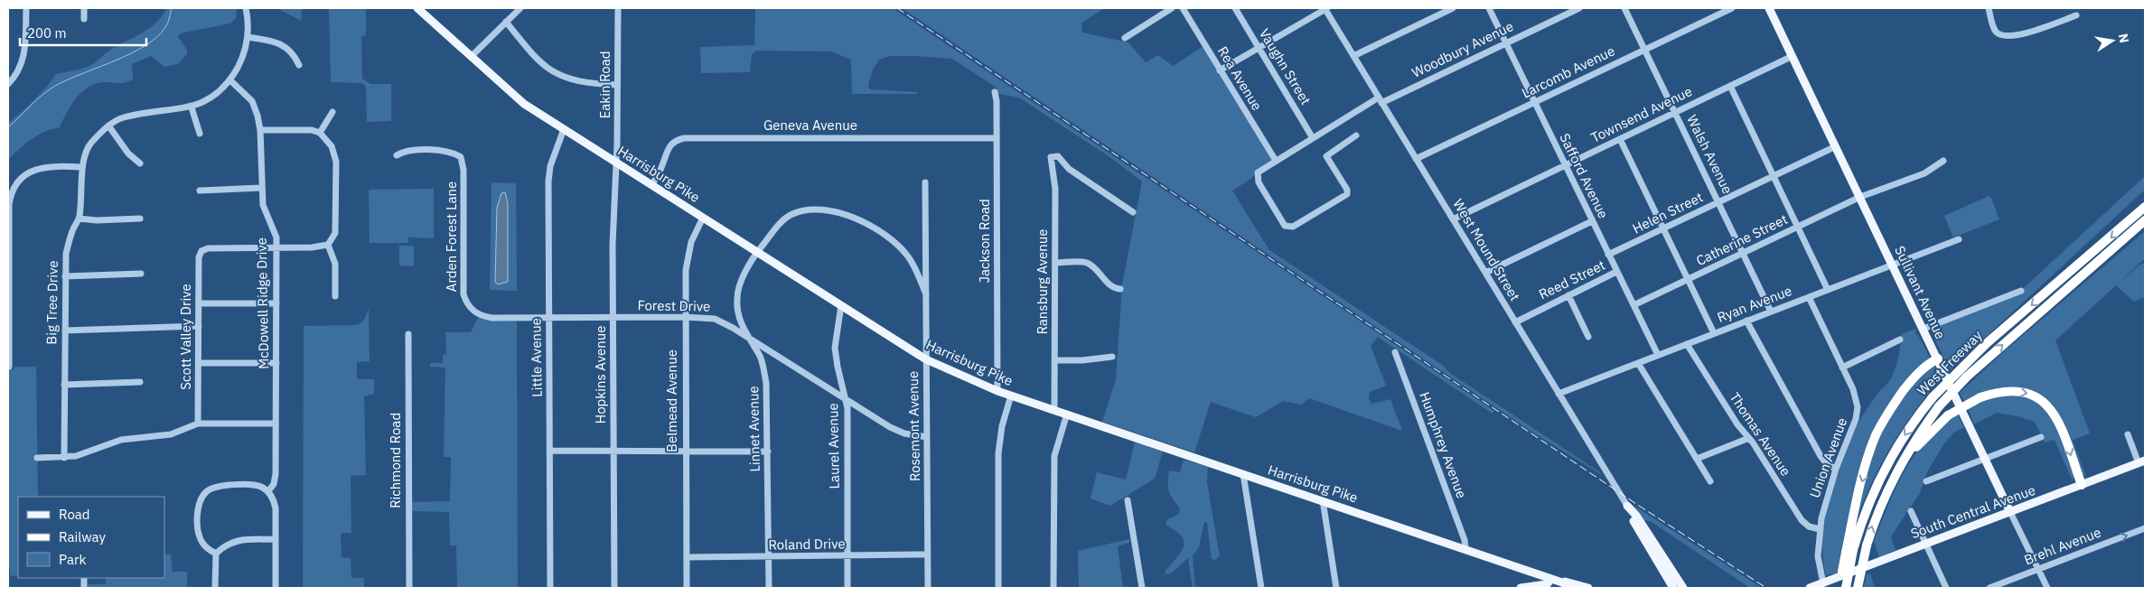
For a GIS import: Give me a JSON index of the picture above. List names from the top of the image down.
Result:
{
  "streets": {
    "highway": ["West Freeway"],
    "main road": [
      "Harrisburg Pike",
      "West Mound Street",
      "Sullivant Avenue",
      "South Central Avenue"
    ],
    "street": [
      "Woodbury Avenue",
      "Vaughn Street",
      "Larcomb Avenue",
      "Rea Avenue",
      "Eakin Road",
      "Townsend Avenue",
      "Geneva Avenue",
      "Walsh Avenue",
      "Safford Avenue",
      "Helen Street",
      "Arden Forest Lane",
      "Catherine Street",
      "Jackson Road",
      "Reed Street",
      "Ransburg Avenue",
      "Big Tree Drive",
      "McDowell Ridge Drive",
      "Ryan Avenue",
      "Forest Drive",
      "Scott Valley Drive",
      "Little Avenue",
      "Hopkins Avenue",
      "Belmead Avenue",
      "Rosemont Avenue",
      "Linnet Avenue",
      "Thomas Avenue",
      "Humphrey Avenue",
      "Laurel Avenue",
      "Union Avenue",
      "Richmond Road",
      "Roland Drive",
      "Brehl Avenue"
    ]
  },
  "crossings": [
    ["Woodbury Avenue", "Vaughn Street"],
    ["Woodbury Avenue", "Rea Avenue"],
    ["Woodbury Avenue", "Safford Avenue"],
    ["Woodbury Avenue", "West Mound Street"],
    ["Larcomb Avenue", "Walsh Avenue"],
    ["Larcomb Avenue", "Safford Avenue"],
    ["Larcomb Avenue", "West Mound Street"],
    ["Eakin Road", "Harrisburg Pike"],
    ["Eakin Road", "Hopkins Avenue"],
    ["Townsend Avenue", "Walsh Avenue"],
    ["Townsend Avenue", "Safford Avenue"],
    ["Townsend Avenue", "West Mound Street"],
    ["Townsend Avenue", "Sullivant Avenue"],
    ["Geneva Avenue", "Harrisburg Pike"],
    ["Geneva Avenue", "Jackson Road"],
    ["Walsh Avenue", "Helen Street"],
    ["Walsh Avenue", "Catherine Street"],
    ["Walsh Avenue", "Ryan Avenue"],
    ["Harrisburg Pike", "Jackson Road"],
    ["Harrisburg Pike", "Ransburg Avenue"],
    ["Harrisburg Pike", "Little Avenue"],
    ["Harrisburg Pike", "Hopkins Avenue"],
    ["Harrisburg Pike", "Belmead Avenue"],
    ["Harrisburg Pike", "Rosemont Avenue"],
    ["Harrisburg Pike", "Linnet Avenue"],
    ["Harrisburg Pike", "Humphrey Avenue"],
    ["Harrisburg Pike", "Laurel Avenue"],
    ["Safford Avenue", "Helen Street"],
    ["Safford Avenue", "Catherine Street"],
    ["Safford Avenue", "Reed Street"],
    ["Safford Avenue", "Ryan Avenue"],
    ["Helen Street", "Sullivant Avenue"],
    ["Arden Forest Lane", "Forest Drive"],
    ["Catherine Street", "Sullivant Avenue"],
    ["West Mound Street", "Reed Street"],
    ["West Mound Street", "Ryan Avenue"],
    ["Sullivant Avenue", "Ryan Avenue"],
    ["Sullivant Avenue", "South Central Avenue"],
    ["Sullivant Avenue", "Brehl Avenue"],
    ["Big Tree Drive", "McDowell Ridge Drive"],
    ["McDowell Ridge Drive", "Scott Valley Drive"],
    ["Ryan Avenue", "Thomas Avenue"],
    ["Ryan Avenue", "Union Avenue"],
    ["Forest Drive", "Little Avenue"],
    ["Forest Drive", "Hopkins Avenue"],
    ["Forest Drive", "Belmead Avenue"],
    ["Forest Drive", "Rosemont Avenue"],
    ["Forest Drive", "Linnet Avenue"],
    ["Forest Drive", "Laurel Avenue"],
    ["Belmead Avenue", "Roland Drive"],
    ["Rosemont Avenue", "Linnet Avenue"],
    ["Rosemont Avenue", "Roland Drive"],
    ["Linnet Avenue", "Roland Drive"],
    ["Thomas Avenue", "Union Avenue"],
    ["Laurel Avenue", "Roland Drive"],
    ["Union Avenue", "South Central Avenue"]
  ],
  "one_way": ["Brehl Avenue"],
  "legend": ["Road", "Railway", "Park"],
  "scale_bar": "200 m",
  "north": "right"
}
